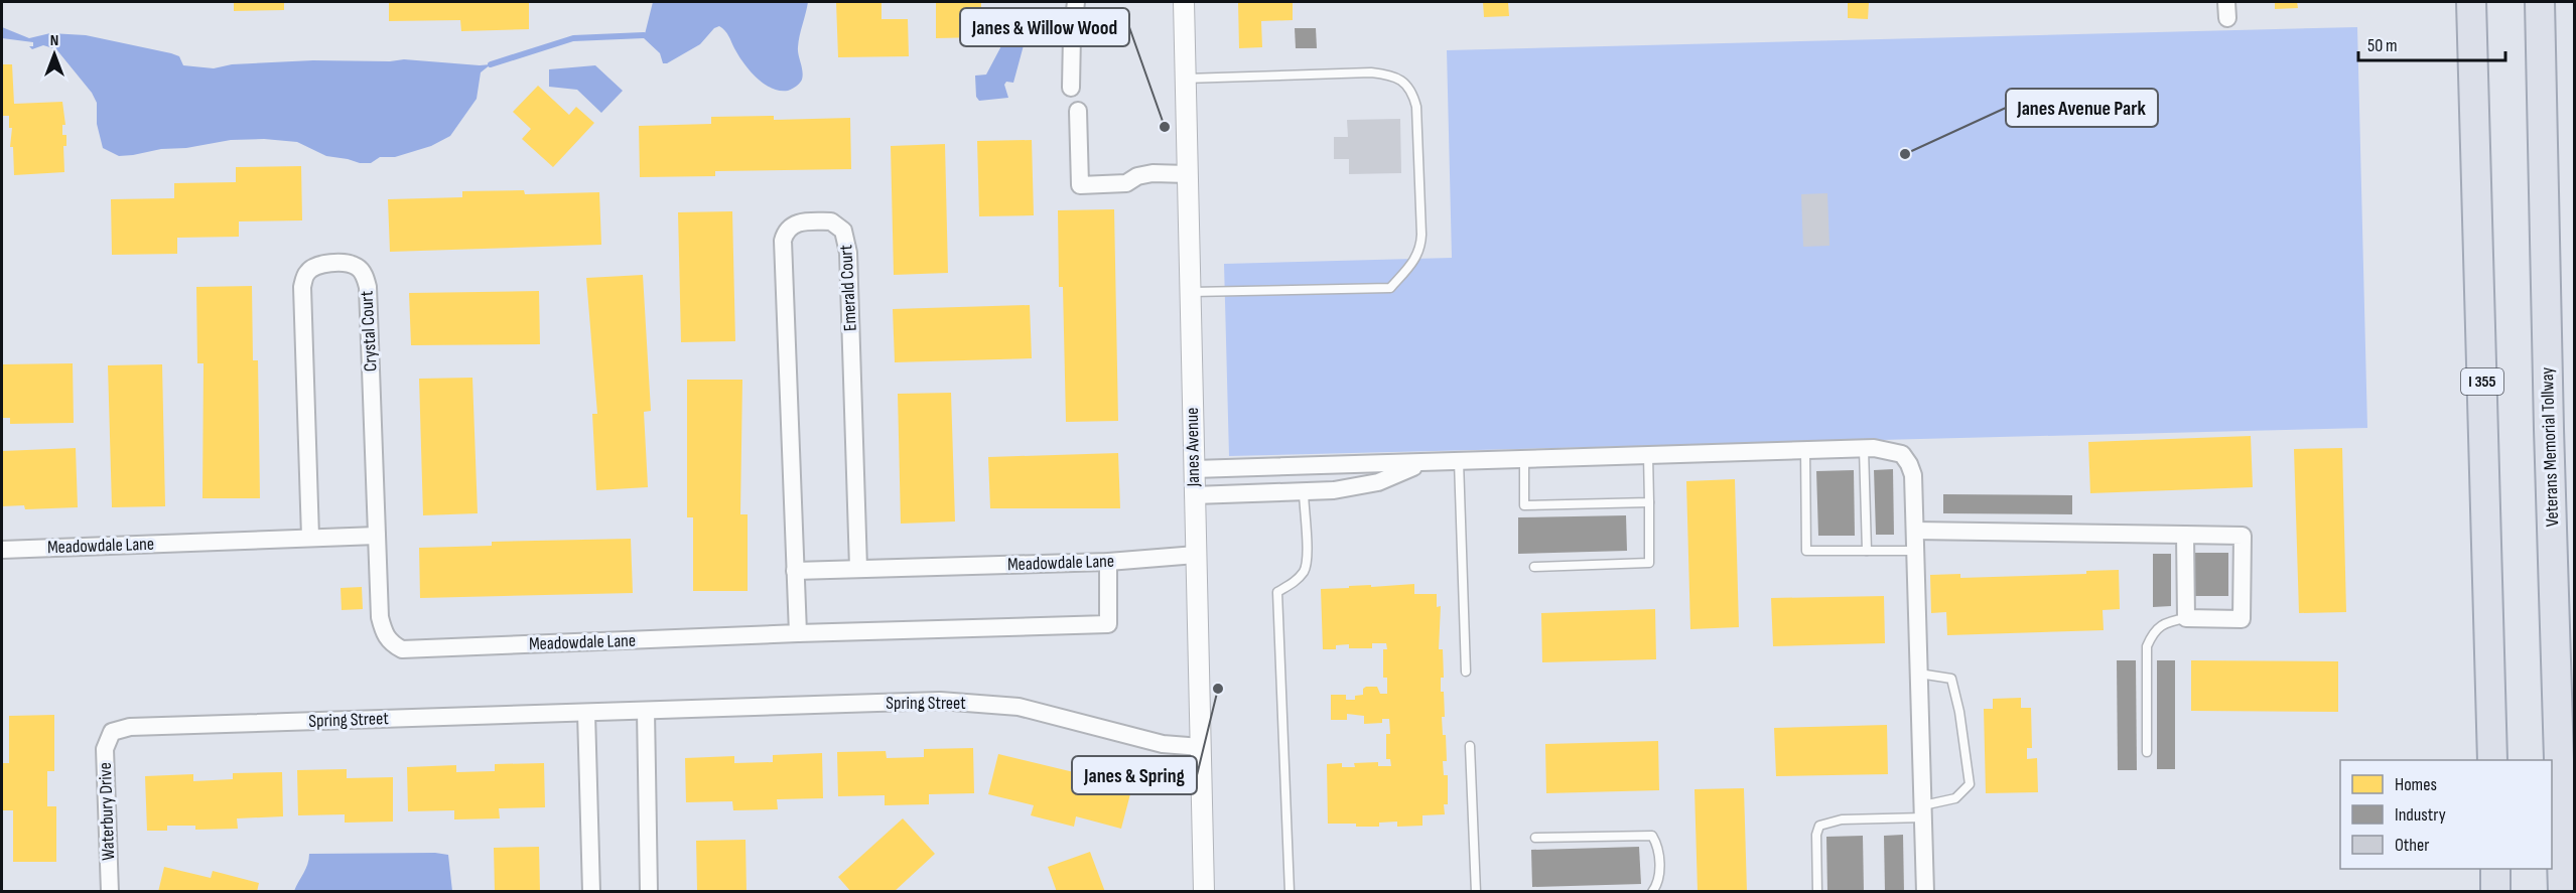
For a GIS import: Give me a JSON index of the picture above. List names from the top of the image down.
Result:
{
  "streets": {
    "highway": ["I 355", "Veterans Memorial Tollway"],
    "street": [
      "Emerald Court",
      "Crystal Court",
      "Janes Avenue",
      "Meadowdale Lane",
      "Spring Street",
      "Waterbury Drive"
    ]
  },
  "crossings": [
    ["Emerald Court", "Meadowdale Lane"],
    ["Crystal Court", "Meadowdale Lane"],
    ["Janes Avenue", "Meadowdale Lane"],
    ["Janes Avenue", "Spring Street"],
    ["Spring Street", "Waterbury Drive"]
  ],
  "places": ["Janes & Willow Wood", "Janes Avenue Park", "Janes & Spring"],
  "legend": ["Homes", "Industry", "Other"],
  "scale_bar": "50 m",
  "north": "top"
}
